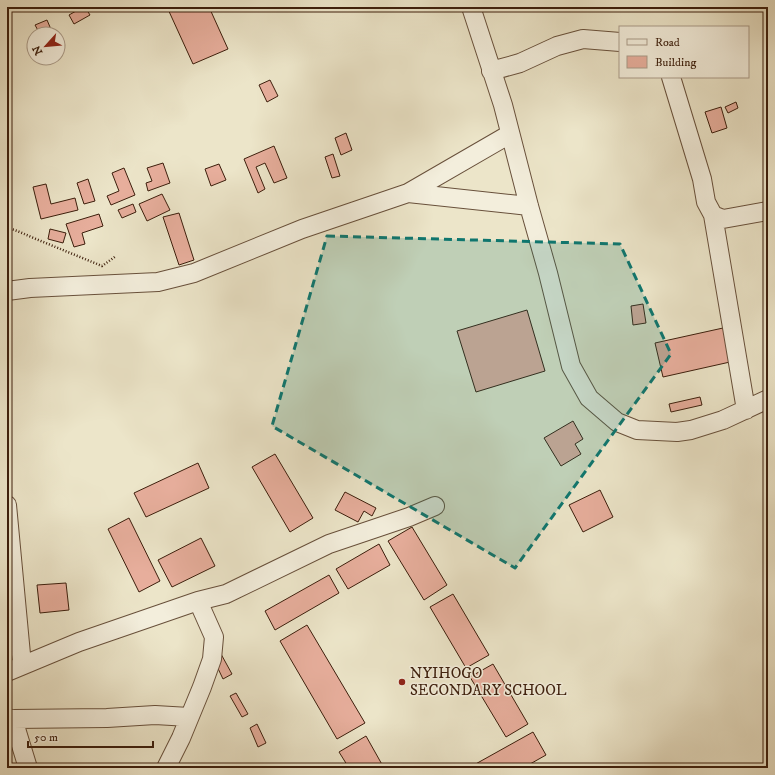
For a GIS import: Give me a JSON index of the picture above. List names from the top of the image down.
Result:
{
  "places": ["NYIHOGO SECONDARY SCHOOL"],
  "legend": ["Road", "Building"],
  "scale_bar": "50 m",
  "north": "bottom left"
}
